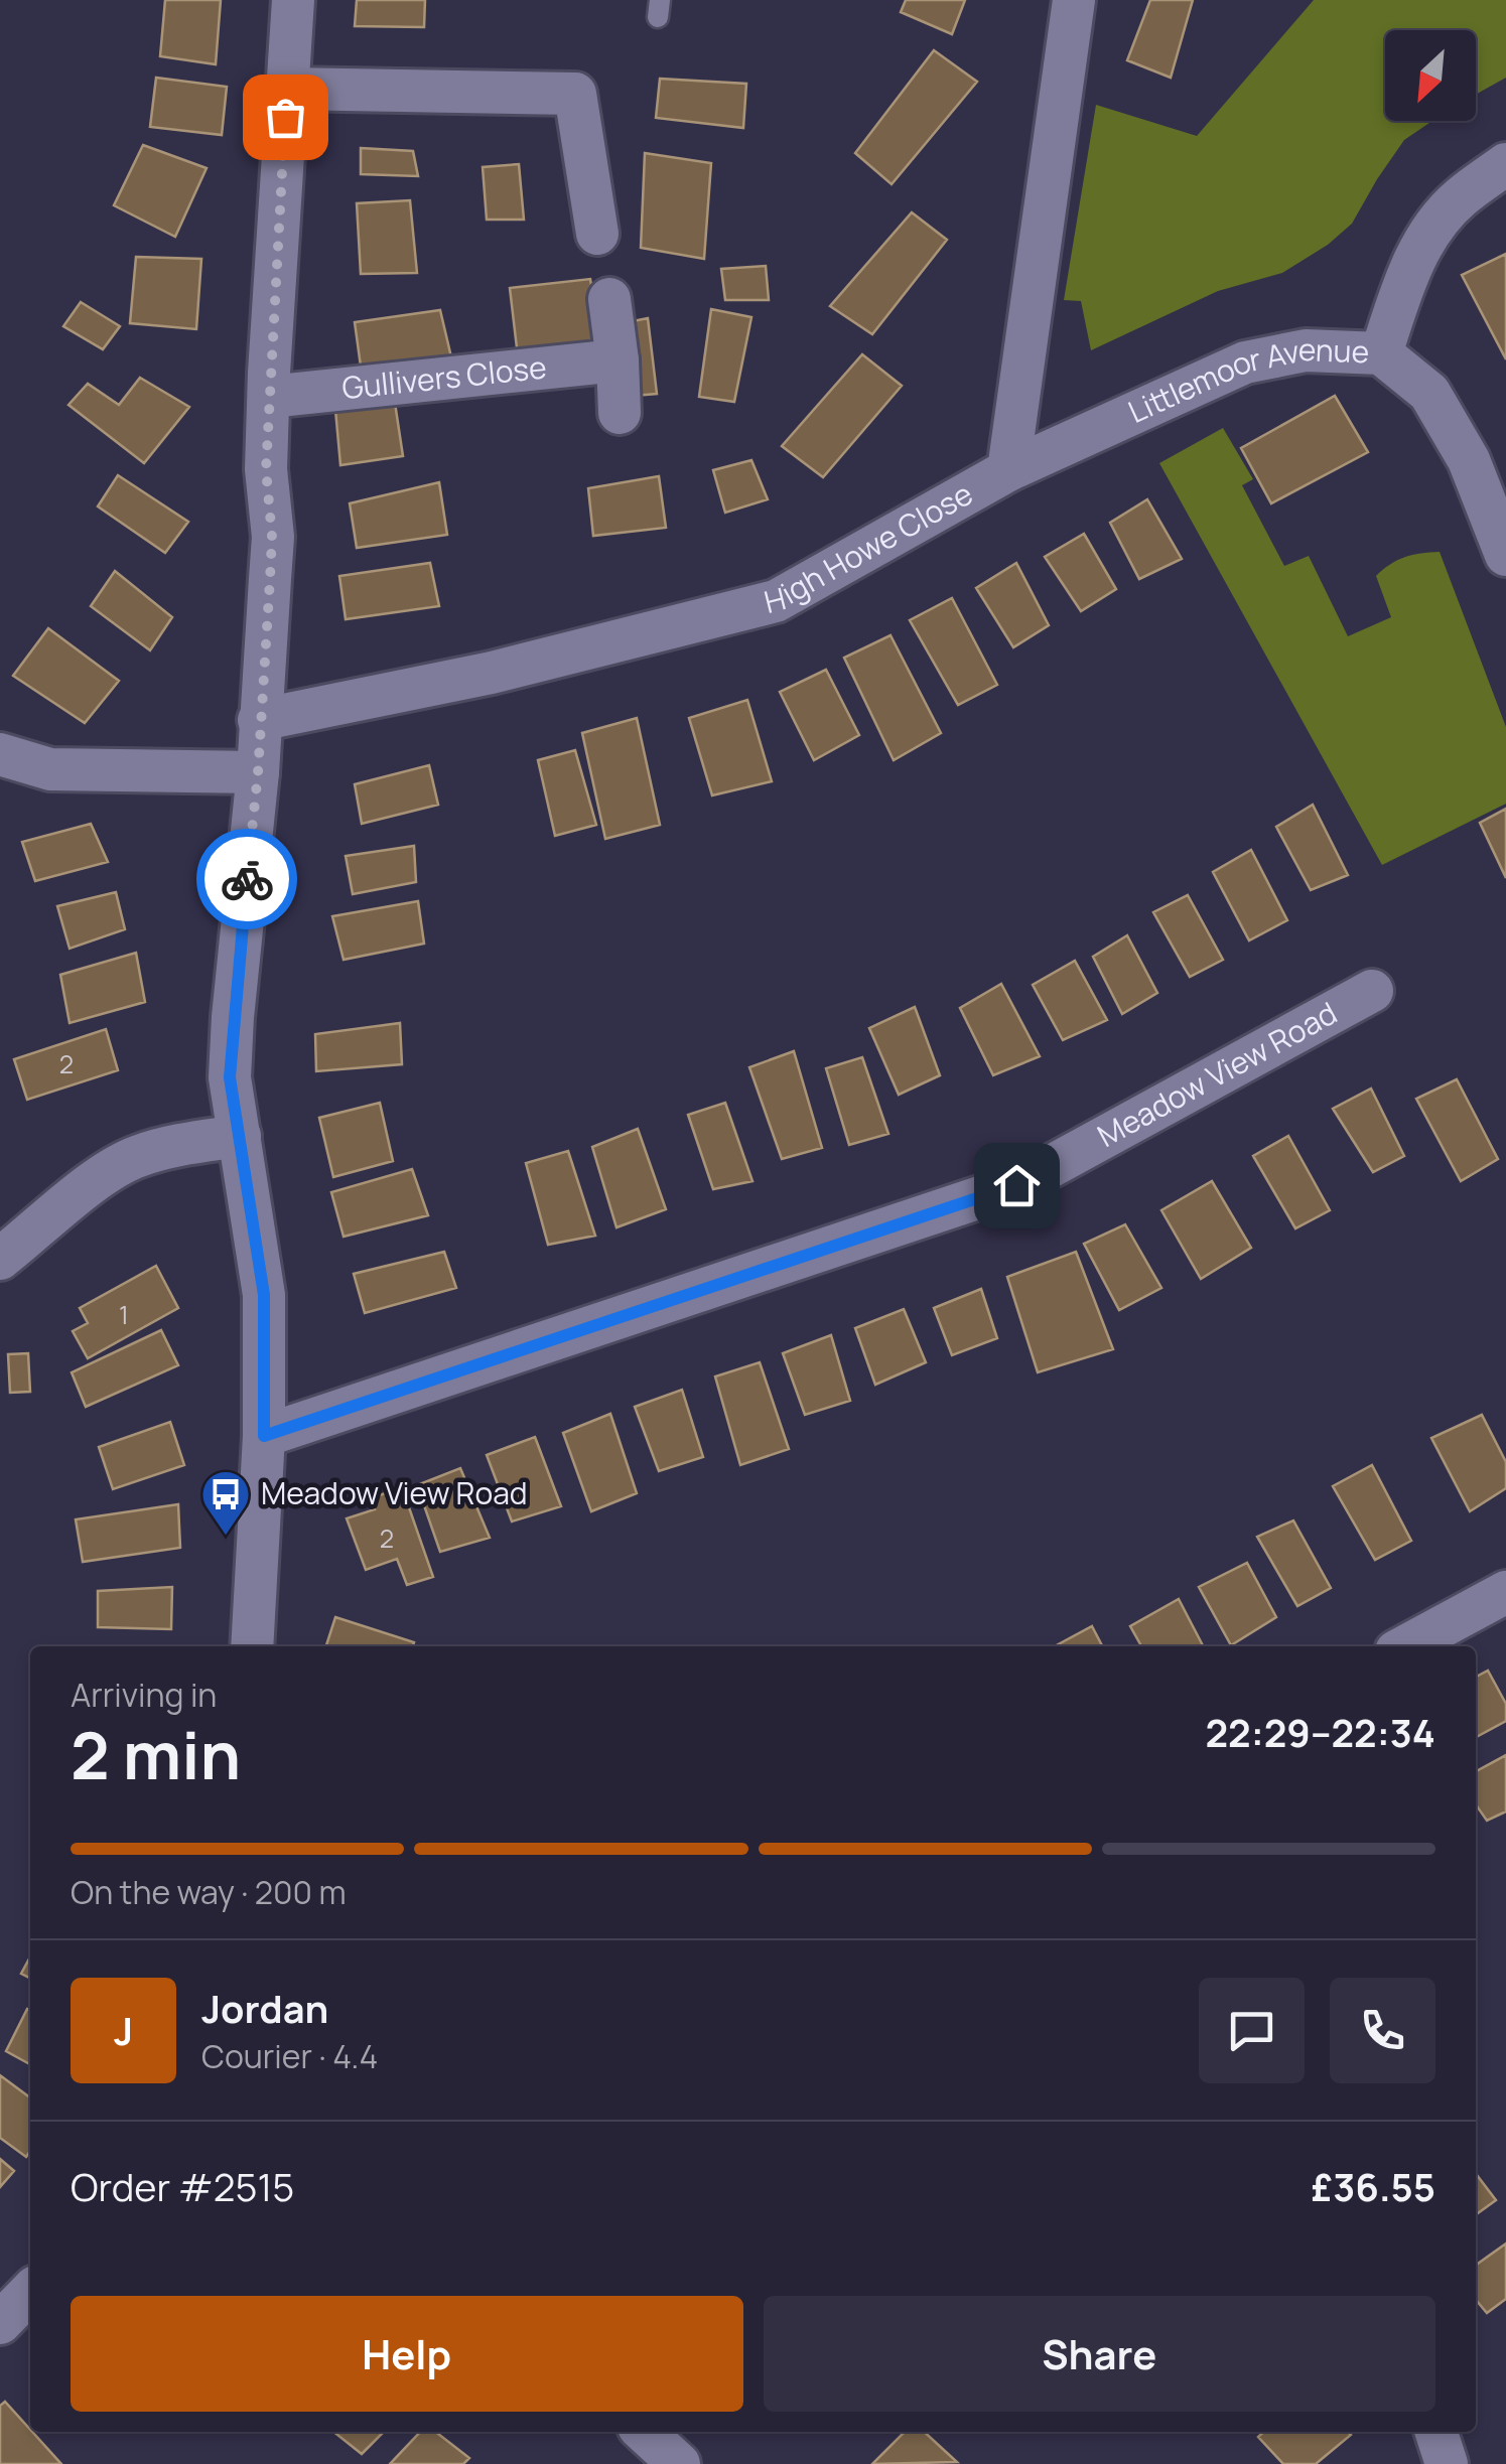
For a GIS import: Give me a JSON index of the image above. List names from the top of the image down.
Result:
{
  "streets": {
    "street": [
      "Gullivers Close",
      "Littlemoor Avenue",
      "High Howe Close",
      "Meadow View Road"
    ]
  },
  "crossings": [
    ["Littlemoor Avenue", "High Howe Close"]
  ],
  "places": {
    "bus stop": ["Meadow View Road"]
  },
  "house_numbers": ["2", "1", "2"],
  "north": "bottom left",
  "page": {
    "heading": ["2 min", "Arriving in", "22:29–22:34"],
    "panel": [
      "Jordan",
      "Courier · 4.4",
      "Order #2515",
      "£36.55"
    ],
    "bar": "On the way · 200 m",
    "round": "J",
    "buttons": ["Help", "Share"]
  }
}
